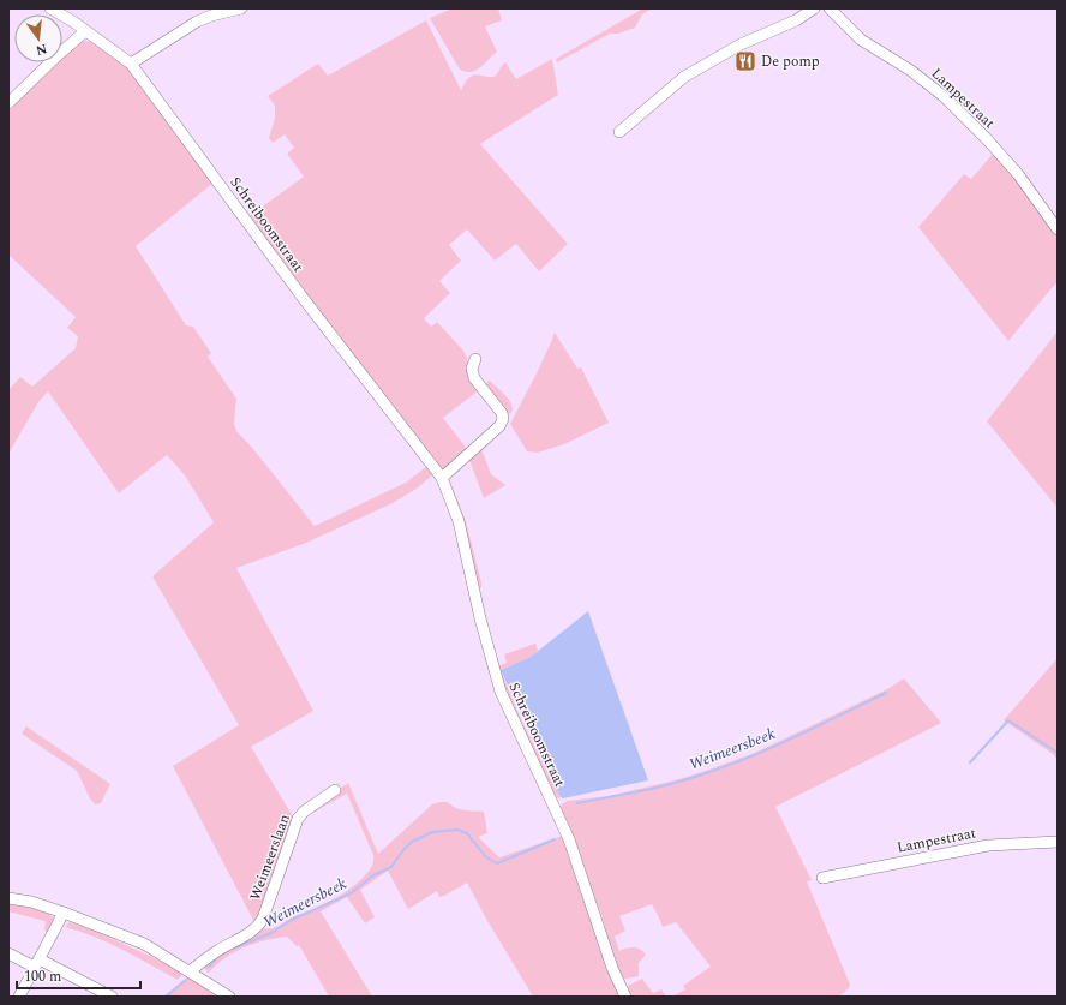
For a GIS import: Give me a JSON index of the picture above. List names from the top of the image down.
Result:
{
  "streets": {
    "street": ["Lampestraat", "Schreiboomstraat", "Weimeerslaan"]
  },
  "water": ["Weimeersbeek"],
  "places": {
    "restaurant": ["De pomp"]
  },
  "scale_bar": "100 m",
  "north": "bottom"
}
